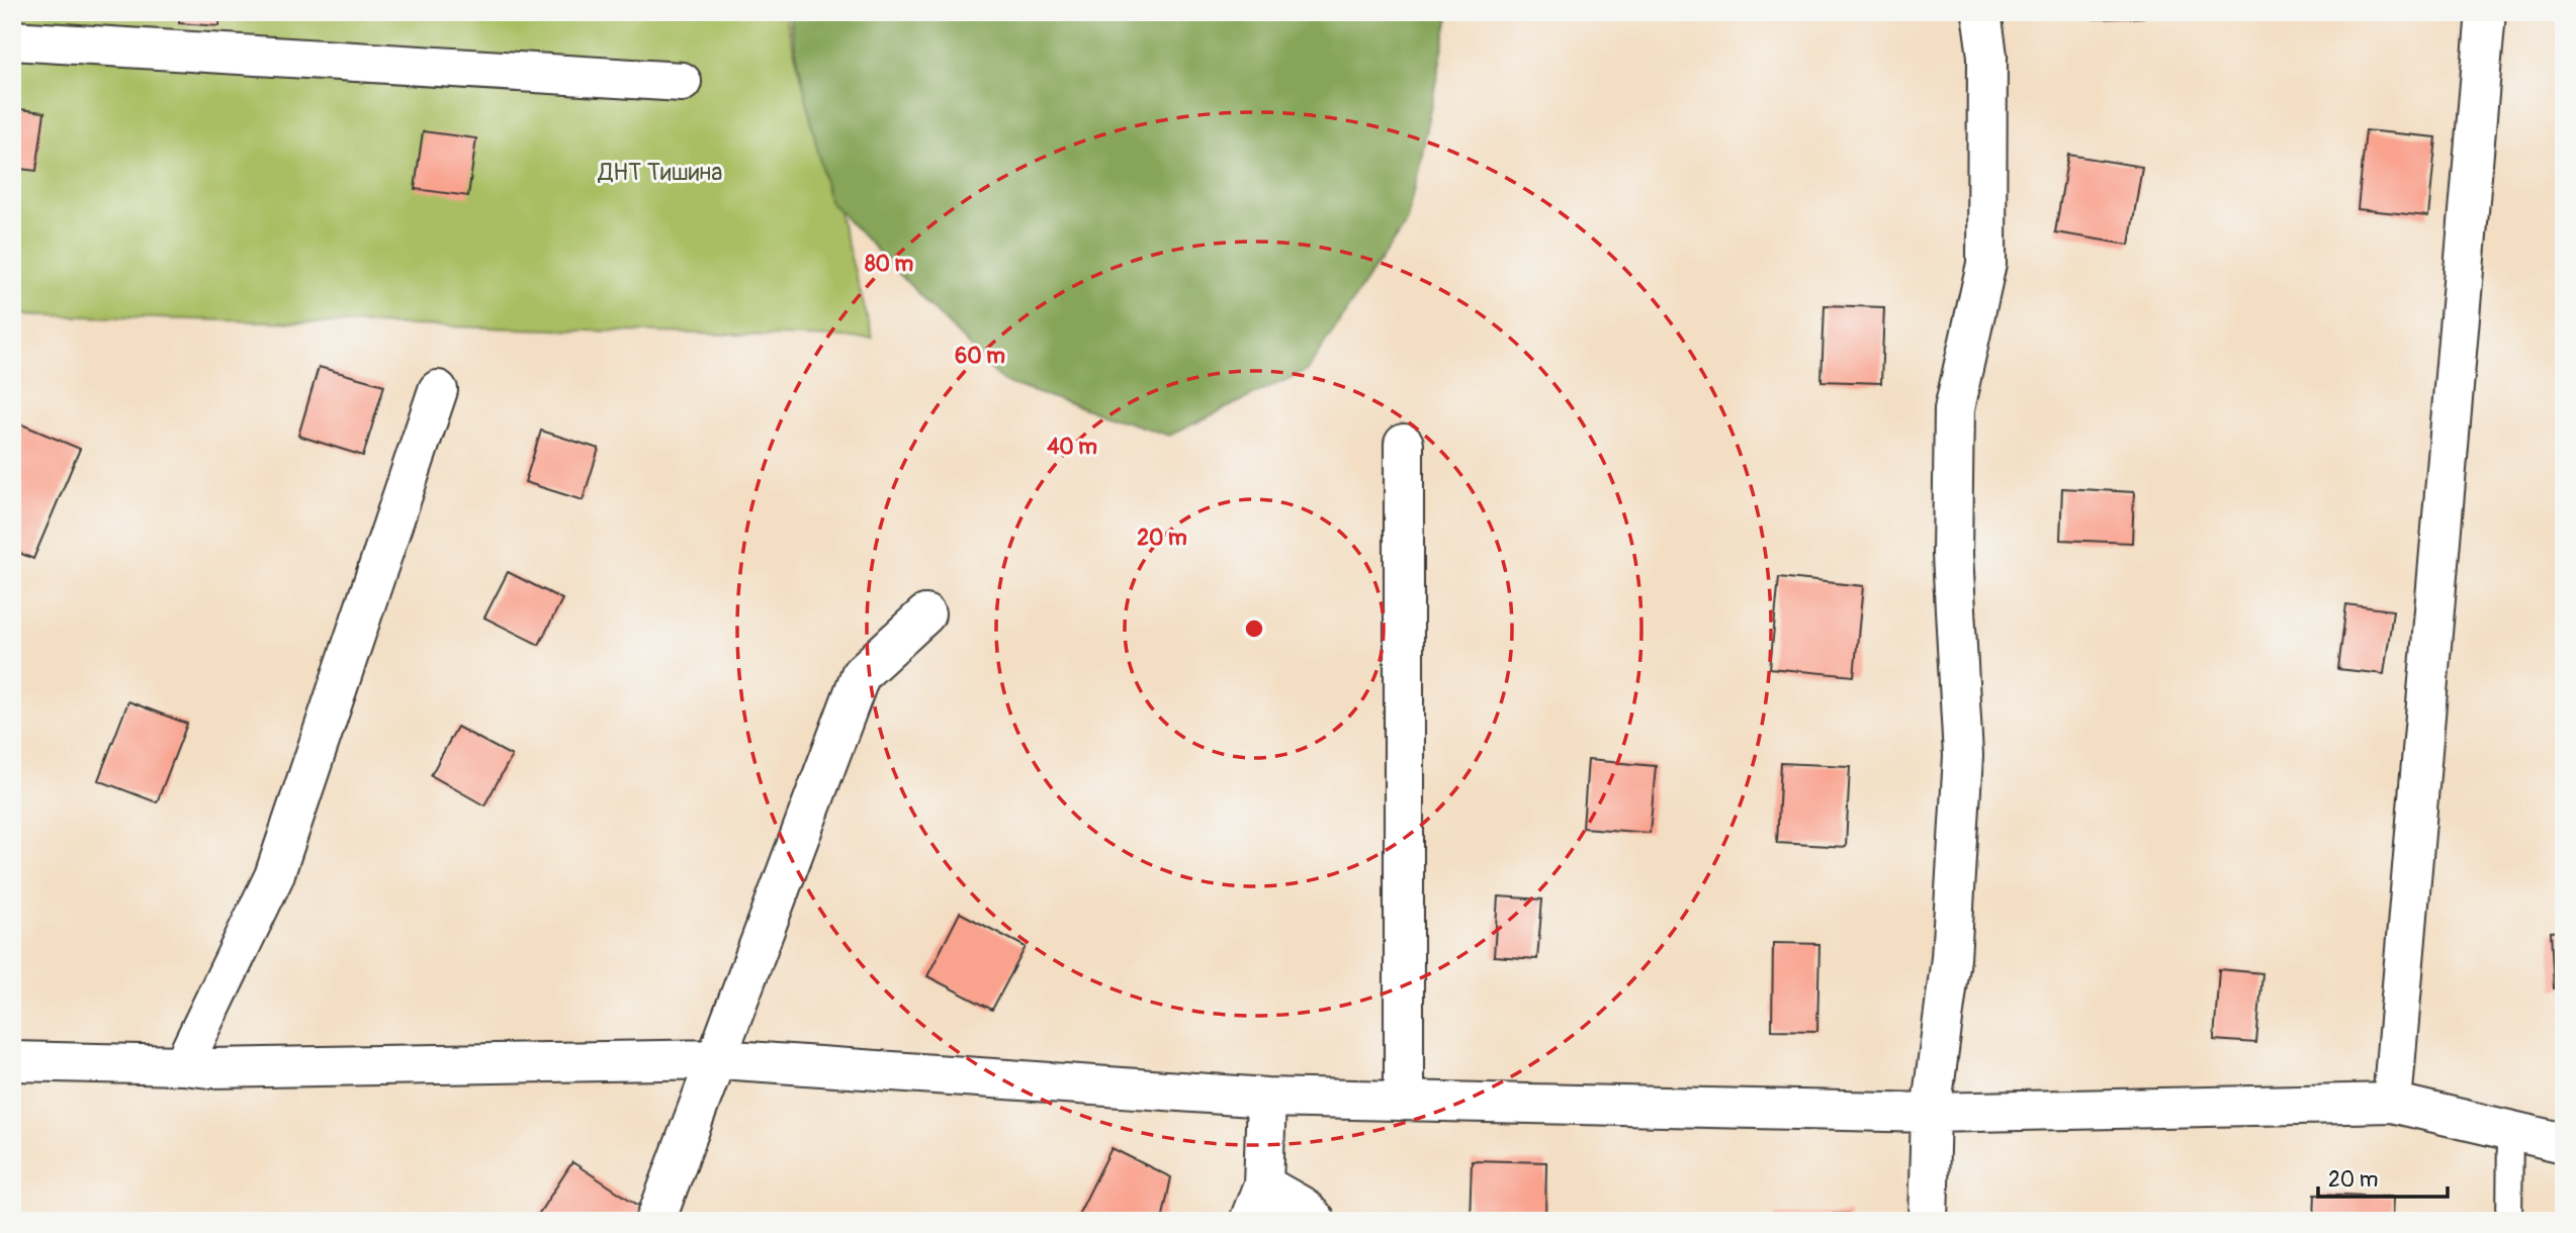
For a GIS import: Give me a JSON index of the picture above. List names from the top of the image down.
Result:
{
  "parks": ["ДНТ Тишина"],
  "scale_bar": "20 m",
  "rings": [
    "80 m",
    "60 m",
    "40 m",
    "20 m"
  ]
}
